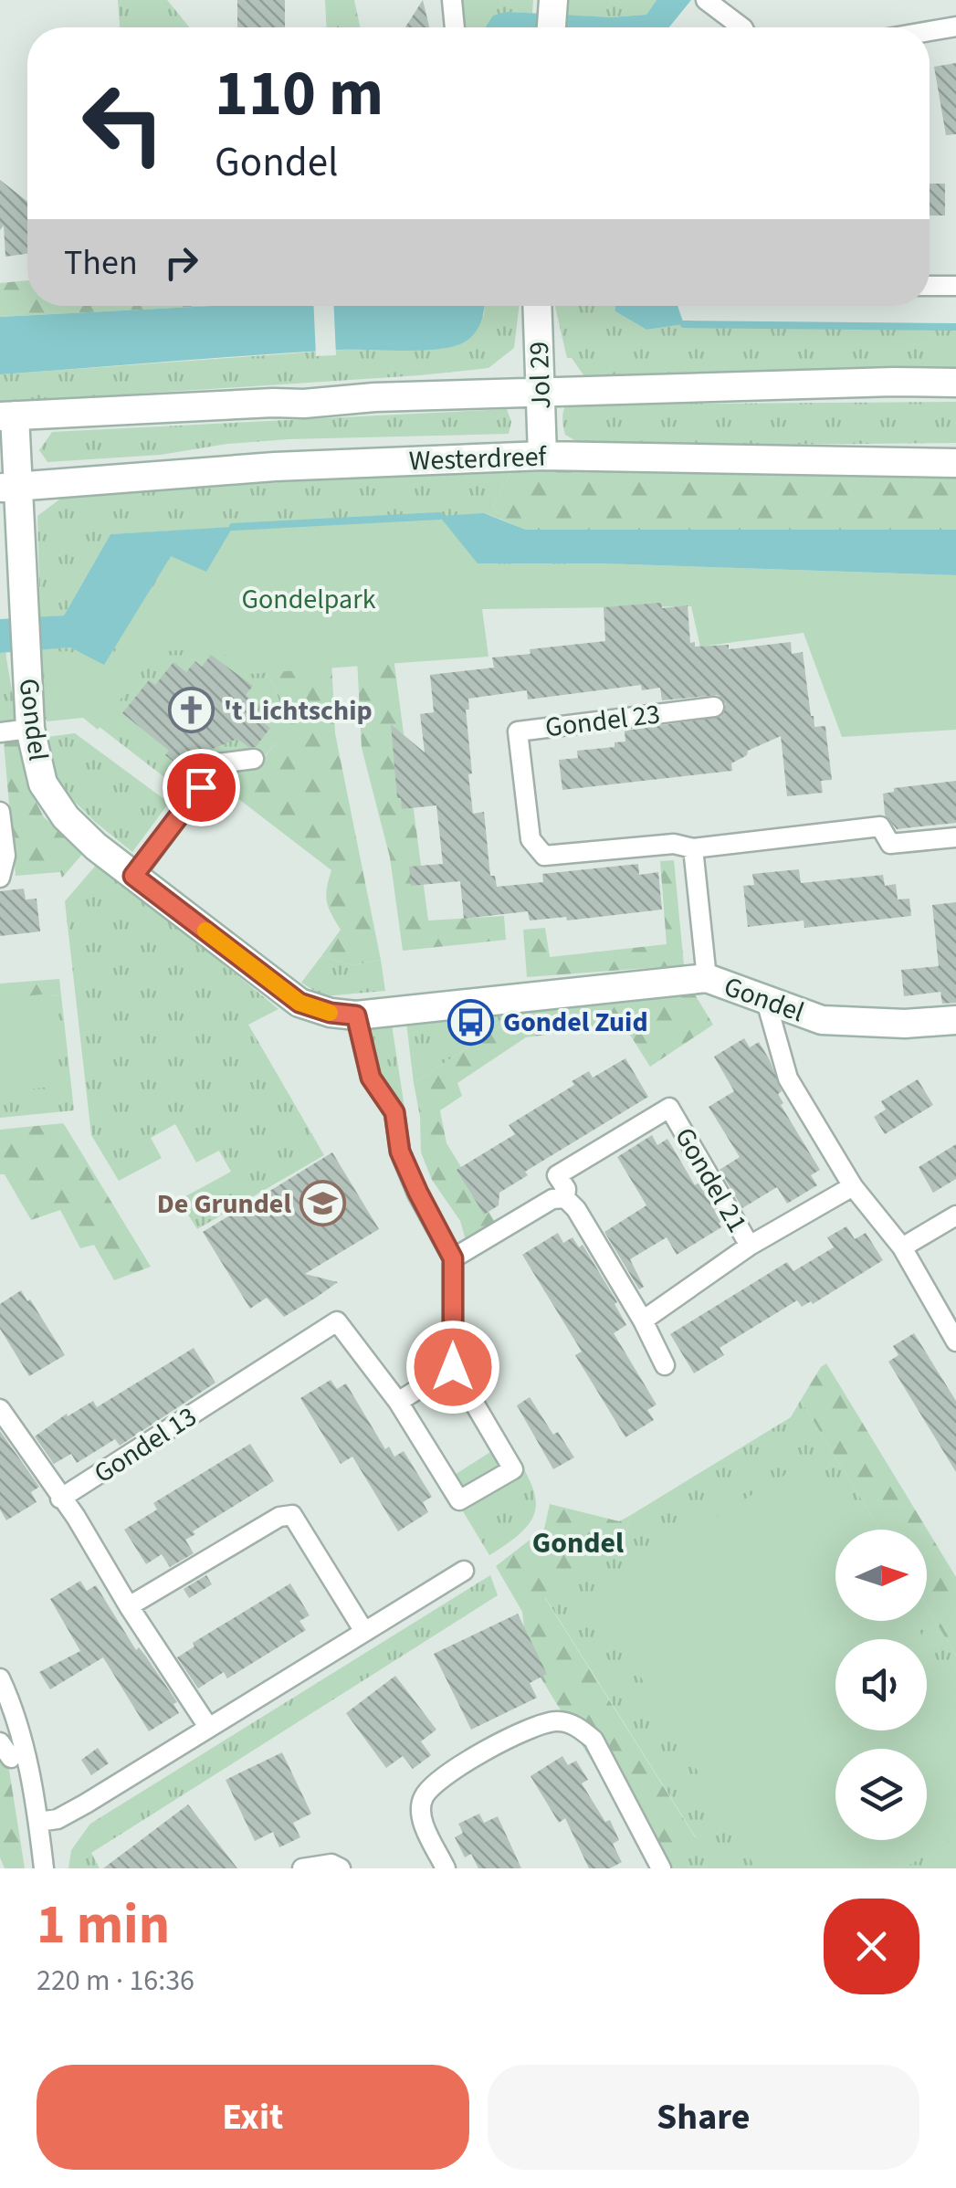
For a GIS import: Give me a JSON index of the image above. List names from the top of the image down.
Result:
{
  "streets": {
    "main road": ["Jol 29", "Westerdreef", "Gondel"],
    "street": ["Gondel 23", "Gondel 21", "Gondel 13"]
  },
  "crossings": [
    ["Jol 29", "Westerdreef"],
    ["Westerdreef", "Gondel"]
  ],
  "districts": ["Gondel"],
  "parks": ["Gondelpark"],
  "places": {
    "church": ["'t Lichtschip"],
    "bus stop": ["Gondel Zuid"],
    "school or university": ["De Grundel"]
  },
  "north": "right",
  "page": {
    "turn": ["110 m", "Gondel"],
    "then": "Then",
    "heading": ["1 min", "220 m · 16:36"],
    "buttons": ["Exit", "Share"]
  }
}
